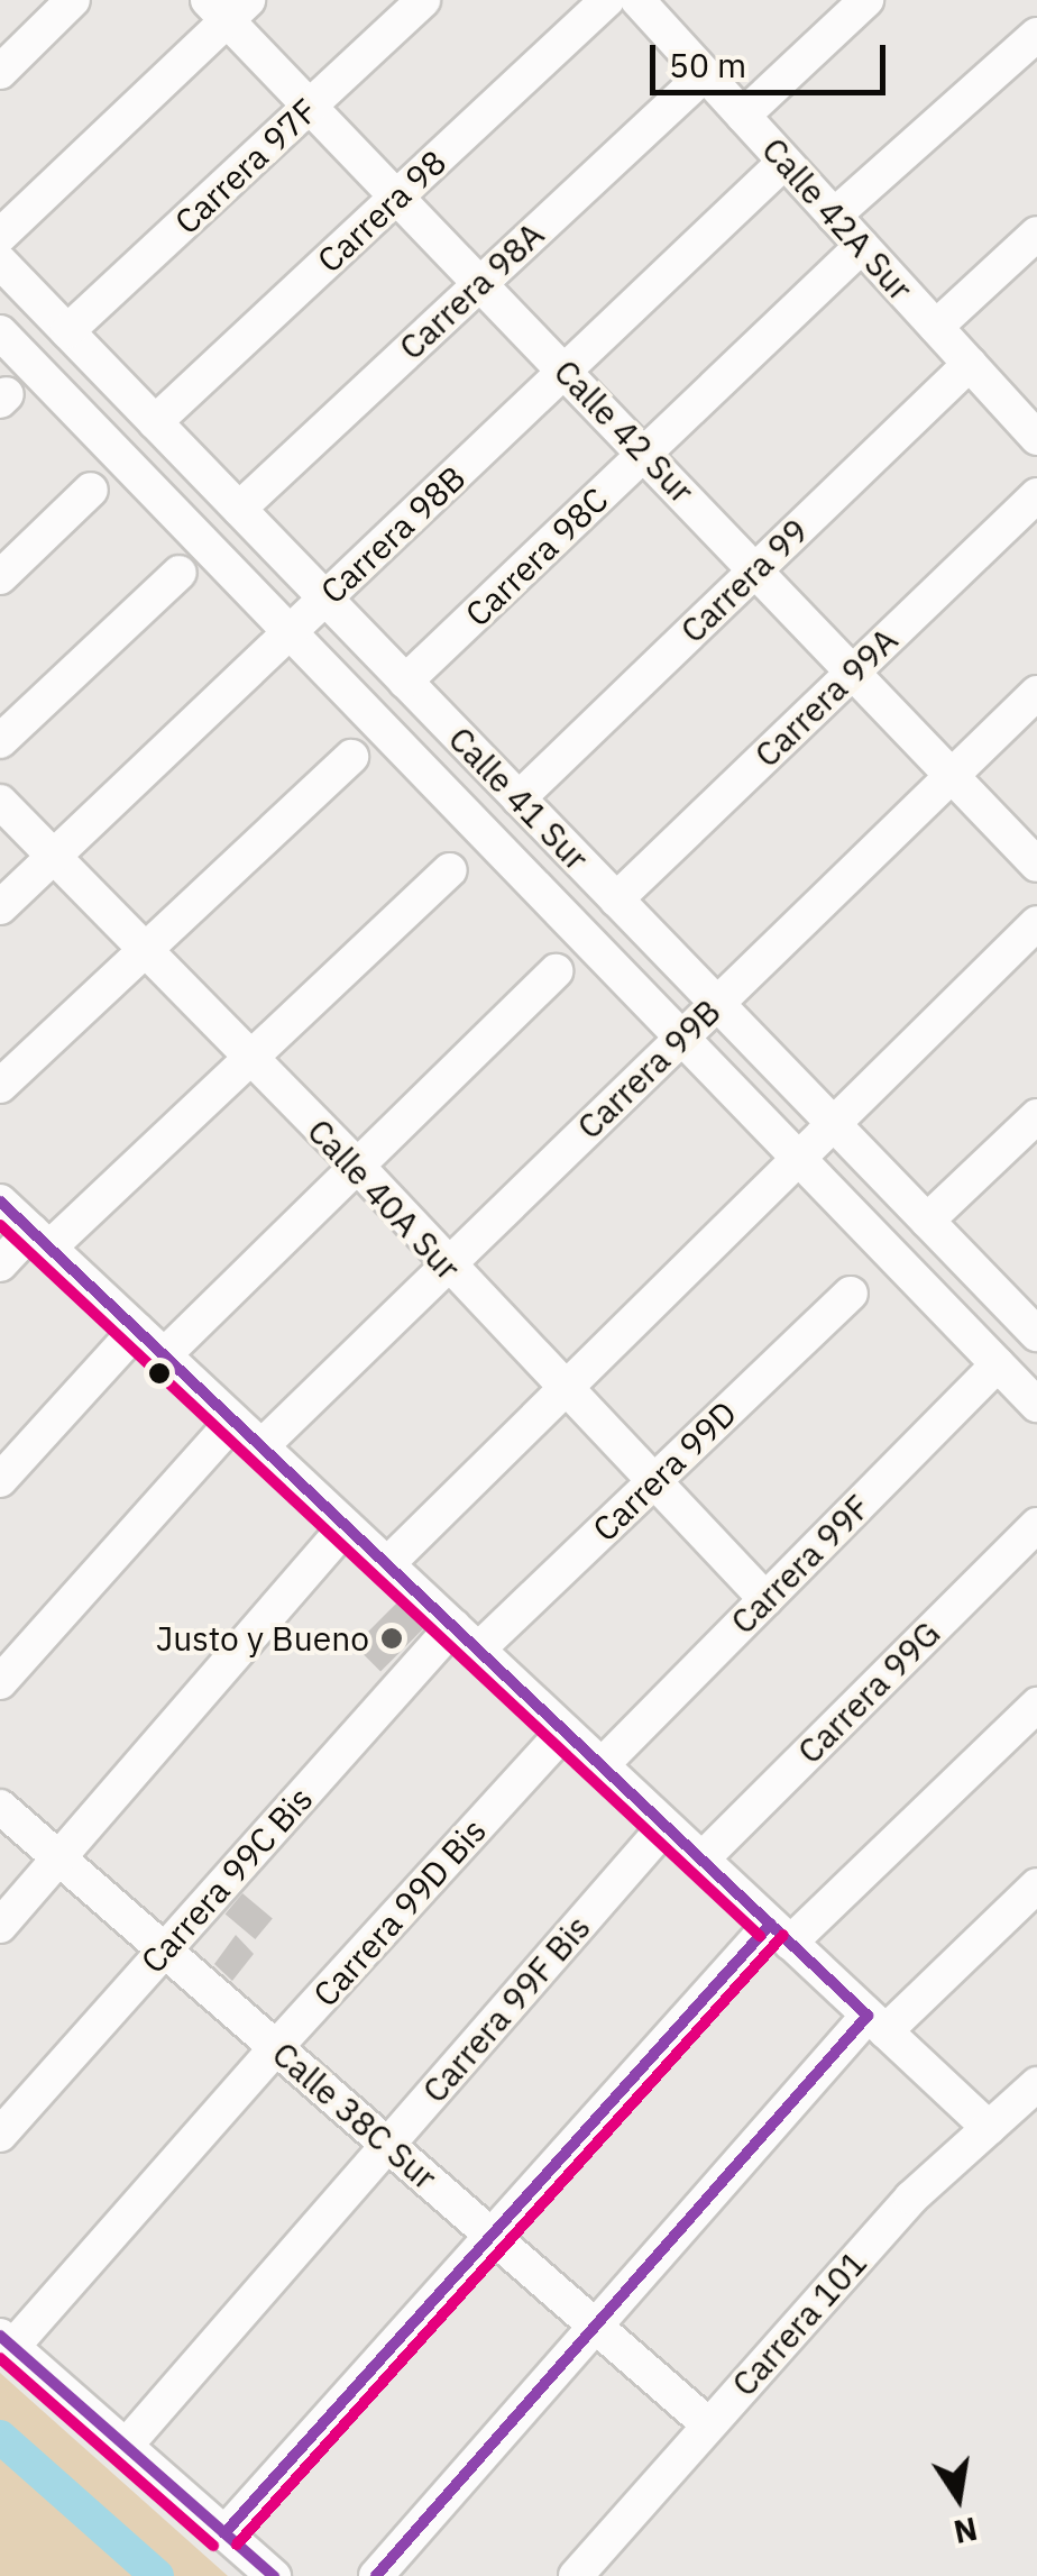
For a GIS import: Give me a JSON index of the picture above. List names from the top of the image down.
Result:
{
  "streets": {
    "street": [
      "Carrera 97F",
      "Carrera 98",
      "Calle 42A Sur",
      "Carrera 98A",
      "Calle 42 Sur",
      "Carrera 98B",
      "Carrera 98C",
      "Carrera 99",
      "Carrera 99A",
      "Calle 41 Sur",
      "Carrera 99B",
      "Calle 40A Sur",
      "Carrera 99D",
      "Carrera 99F",
      "Carrera 99G",
      "Carrera 99C Bis",
      "Carrera 99D Bis",
      "Carrera 99F Bis",
      "Calle 38C Sur",
      "Carrera 101"
    ]
  },
  "crossings": [
    ["Carrera 97F", "Calle 42 Sur"],
    ["Carrera 97F", "Calle 41 Sur"],
    ["Carrera 98", "Calle 42 Sur"],
    ["Carrera 98", "Calle 41 Sur"],
    ["Calle 42A Sur", "Carrera 98A"],
    ["Calle 42A Sur", "Carrera 98B"],
    ["Calle 42A Sur", "Carrera 98C"],
    ["Calle 42A Sur", "Carrera 99"],
    ["Carrera 98A", "Calle 42 Sur"],
    ["Carrera 98A", "Calle 41 Sur"],
    ["Calle 42 Sur", "Carrera 98B"],
    ["Calle 42 Sur", "Carrera 98C"],
    ["Calle 42 Sur", "Carrera 99"],
    ["Calle 42 Sur", "Carrera 99A"],
    ["Calle 42 Sur", "Carrera 99B"],
    ["Carrera 98B", "Calle 41 Sur"],
    ["Carrera 98B", "Calle 40A Sur"],
    ["Carrera 98C", "Calle 41 Sur"],
    ["Carrera 99", "Calle 41 Sur"],
    ["Carrera 99A", "Calle 41 Sur"],
    ["Calle 41 Sur", "Carrera 99B"],
    ["Calle 41 Sur", "Carrera 99F"],
    ["Carrera 99B", "Calle 40A Sur"],
    ["Calle 40A Sur", "Carrera 99D"],
    ["Calle 40A Sur", "Carrera 99F"],
    ["Carrera 99C Bis", "Calle 38C Sur"],
    ["Carrera 99D Bis", "Calle 38C Sur"],
    ["Carrera 99F Bis", "Calle 38C Sur"],
    ["Calle 38C Sur", "Carrera 101"]
  ],
  "places": ["Justo y Bueno"],
  "scale_bar": "50 m",
  "north": "bottom"
}
